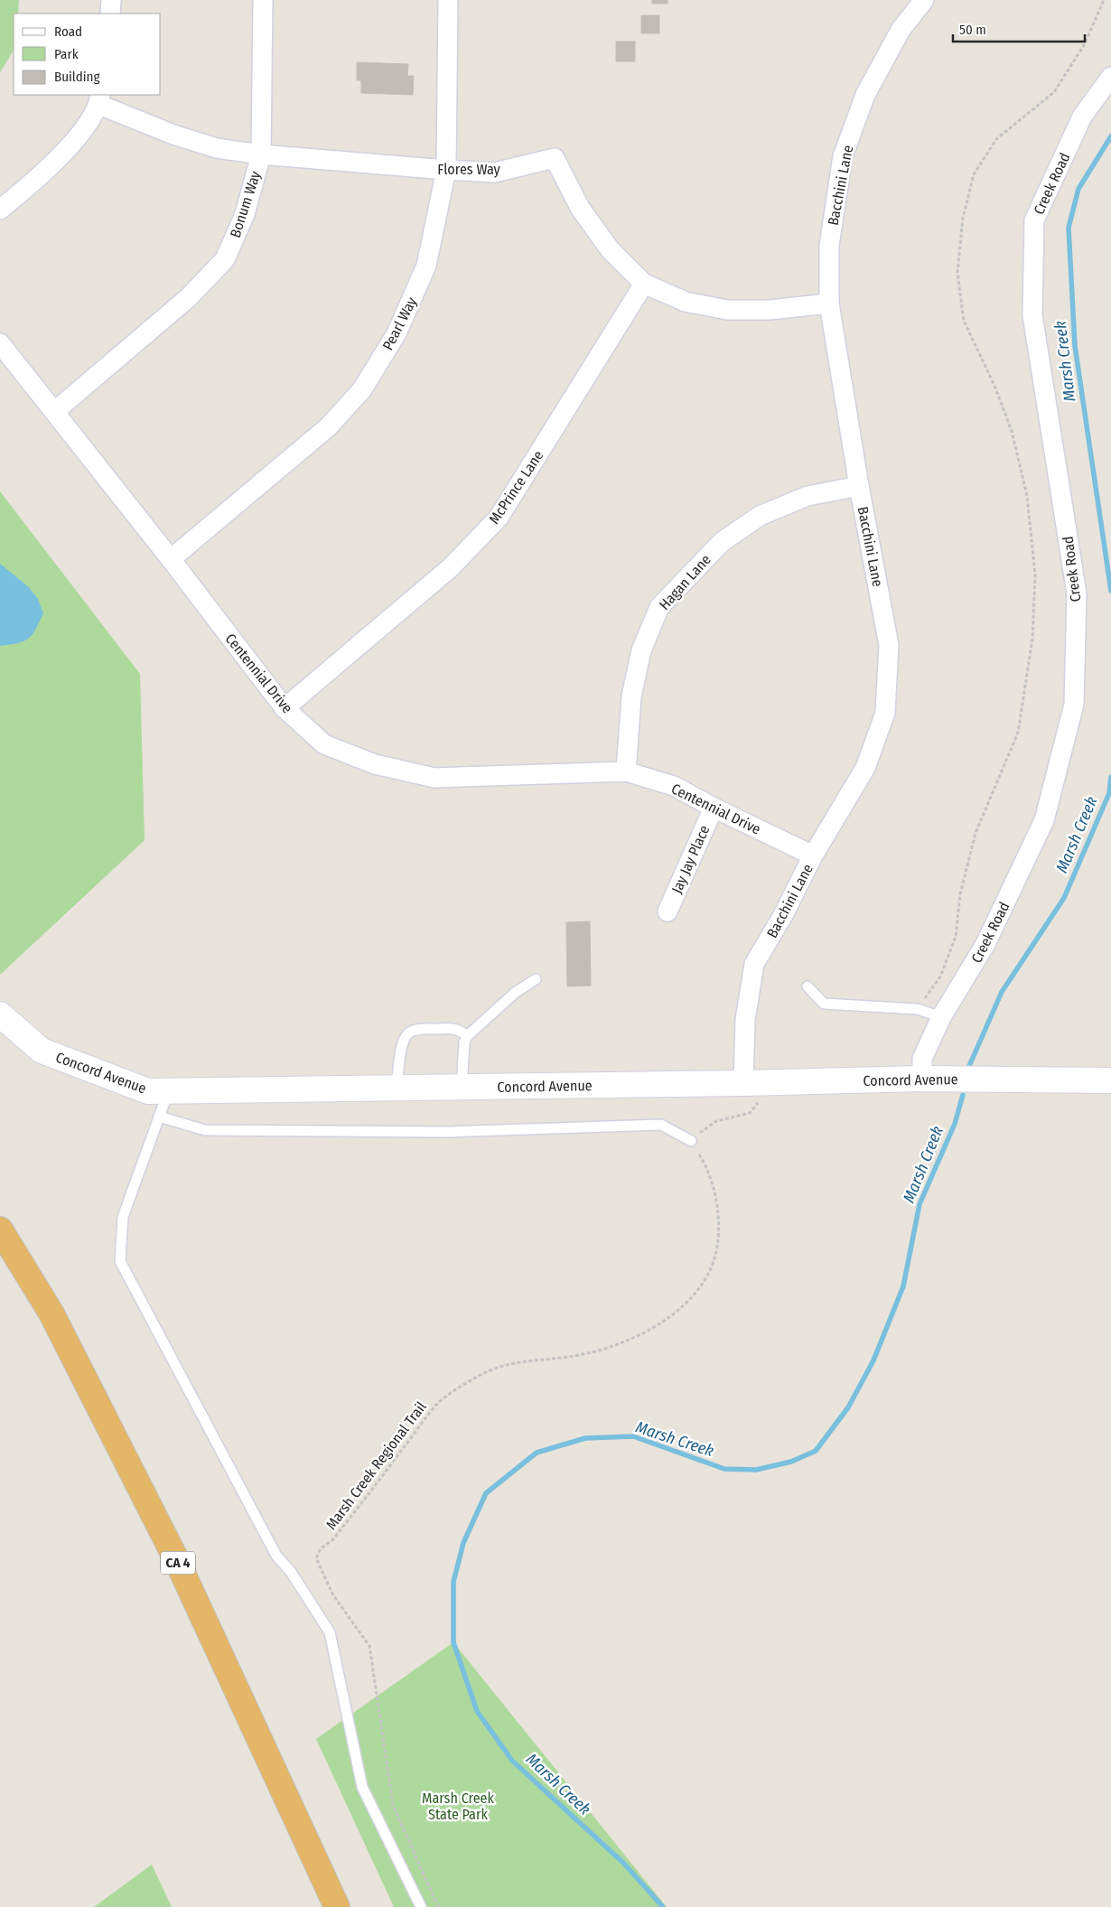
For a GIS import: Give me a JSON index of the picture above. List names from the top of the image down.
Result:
{
  "streets": {
    "highway": ["CA 4"],
    "street": [
      "Flores Way",
      "Creek Road",
      "Bacchini Lane",
      "Bonum Way",
      "Pearl Way",
      "McPrince Lane",
      "Hagan Lane",
      "Centennial Drive",
      "Jay Jay Place",
      "Concord Avenue"
    ],
    "path": ["Marsh Creek Regional Trail"]
  },
  "crossings": [
    ["Flores Way", "Bacchini Lane"],
    ["Flores Way", "Bonum Way"],
    ["Flores Way", "Pearl Way"],
    ["Flores Way", "McPrince Lane"],
    ["Creek Road", "Concord Avenue"],
    ["Bacchini Lane", "Hagan Lane"],
    ["Bacchini Lane", "Centennial Drive"],
    ["Bacchini Lane", "Concord Avenue"],
    ["Bonum Way", "Centennial Drive"],
    ["Pearl Way", "Centennial Drive"],
    ["McPrince Lane", "Centennial Drive"],
    ["Hagan Lane", "Centennial Drive"],
    ["Centennial Drive", "Jay Jay Place"]
  ],
  "water": ["Marsh Creek"],
  "parks": ["Marsh Creek State Park"],
  "legend": ["Road", "Park", "Building"],
  "scale_bar": "50 m"
}
